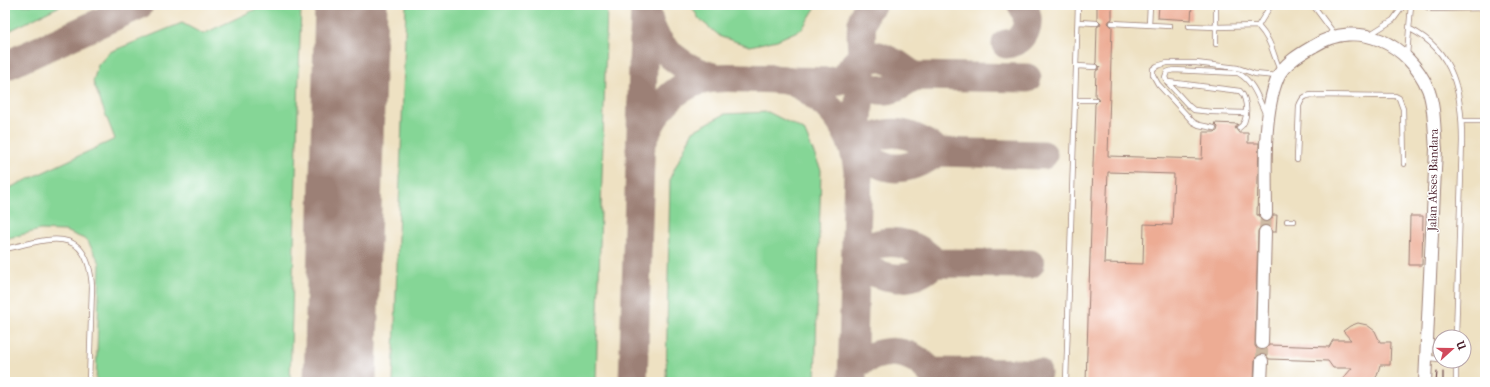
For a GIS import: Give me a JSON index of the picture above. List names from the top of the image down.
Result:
{
  "streets": {
    "street": ["Jalan Akses Bandara"]
  },
  "north": "right"
}
